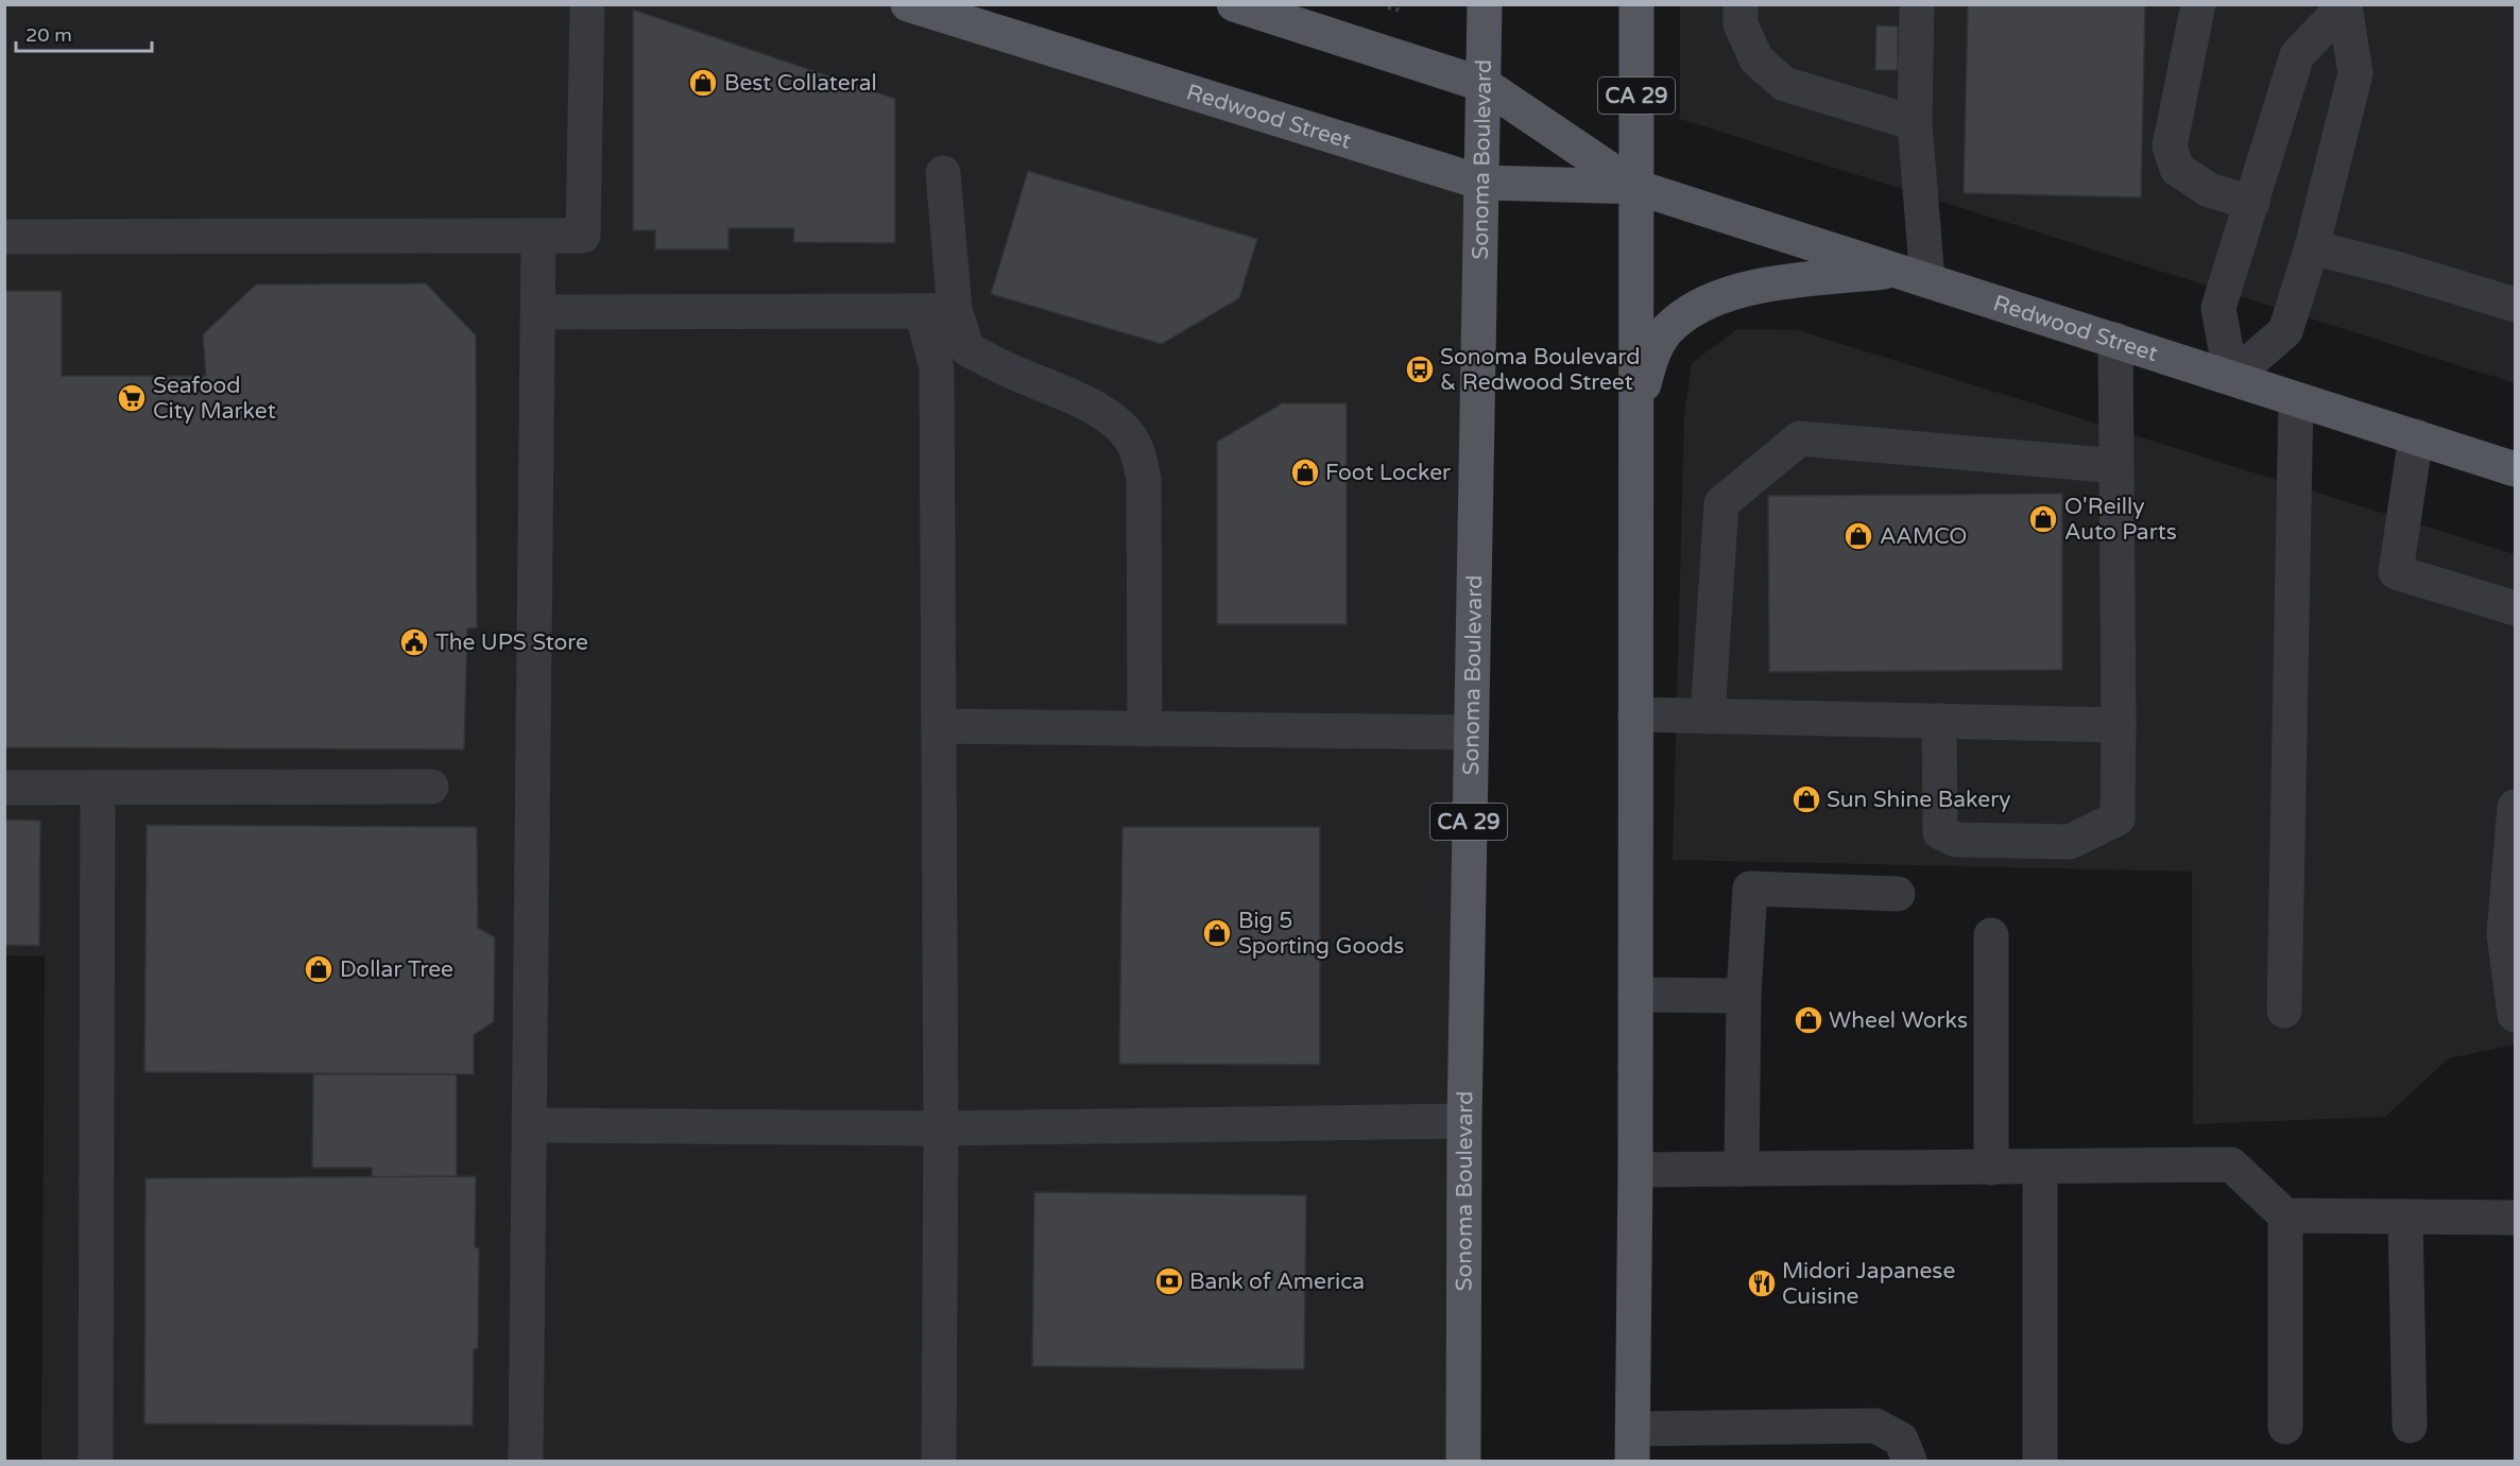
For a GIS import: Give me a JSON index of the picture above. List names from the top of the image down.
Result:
{
  "streets": {
    "main road": ["CA 29", "Redwood Street", "Sonoma Boulevard"]
  },
  "crossings": [
    ["CA 29", "Redwood Street"],
    ["Redwood Street", "Sonoma Boulevard"]
  ],
  "places": {
    "shop": [
      "Best Collateral",
      "Foot Locker",
      "O'Reilly Auto Parts",
      "AAMCO",
      "Sun Shine Bakery",
      "Big 5 Sporting Goods",
      "Dollar Tree",
      "Wheel Works"
    ],
    "bus stop": ["Sonoma Boulevard & Redwood Street"],
    "supermarket": ["Seafood City Market"],
    "public building": ["The UPS Store"],
    "bank": ["Bank of America"],
    "restaurant": ["Midori Japanese Cuisine"]
  },
  "scale_bar": "20 m"
}
